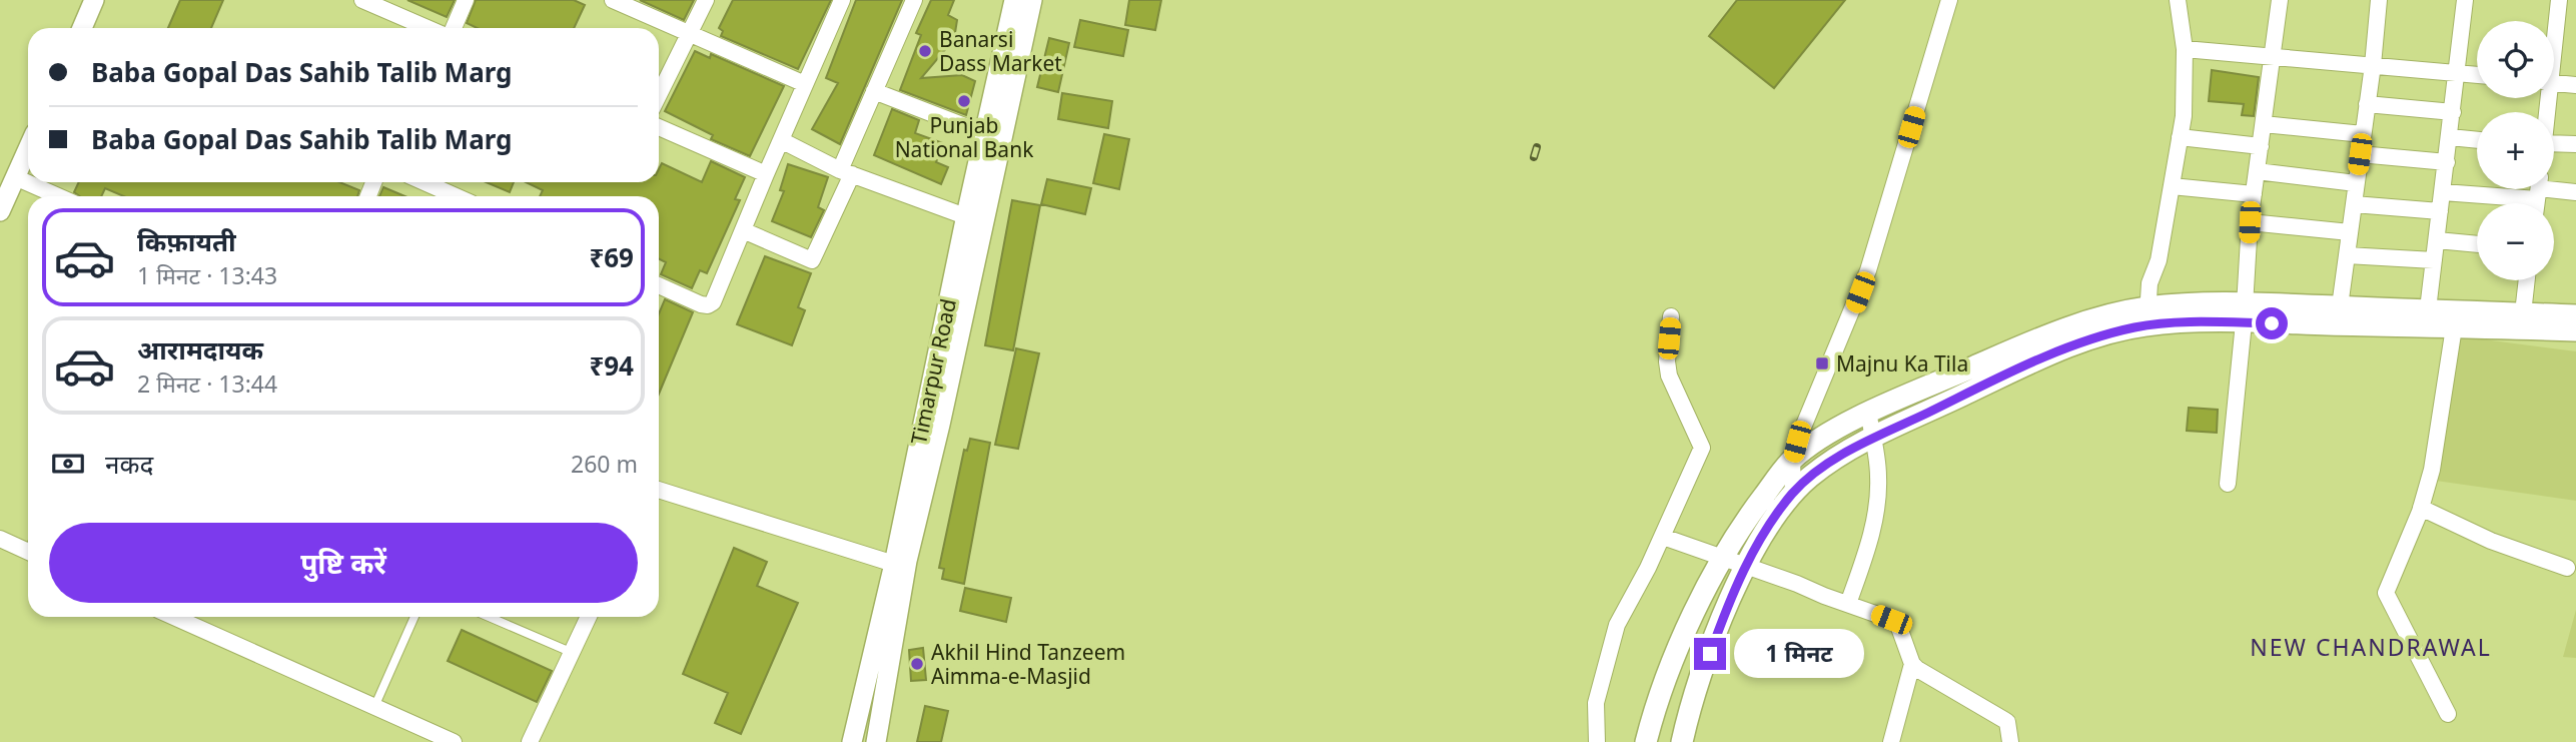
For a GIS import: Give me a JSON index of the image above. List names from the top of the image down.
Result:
{
  "streets": {
    "street": ["Timarpur Road"]
  },
  "districts": ["NEW CHANDRAWAL"],
  "places": {
    "other": ["Banarsi Dass Market", "Punjab National Bank", "Akhil Hind Tanzeem Aimma-e-Masjid"],
    "transit": ["Majnu Ka Tila"]
  },
  "page": {
    "map_buttons": ["+", "−"],
    "banner": ["Baba Gopal Das Sahib Talib Marg", "Baba Gopal Das Sahib Talib Marg"],
    "list": [
      {
        "name": "किफ़ायती",
        "note": "1 मिनट · 13:43",
        "value": "₹69"
      },
      {
        "name": "आरामदायक",
        "note": "2 मिनट · 13:44",
        "value": "₹94"
      }
    ],
    "pay": ["नकद", "260 m"],
    "buttons": "पुष्टि करें",
    "bubble": "1 मिनट"
  }
}
